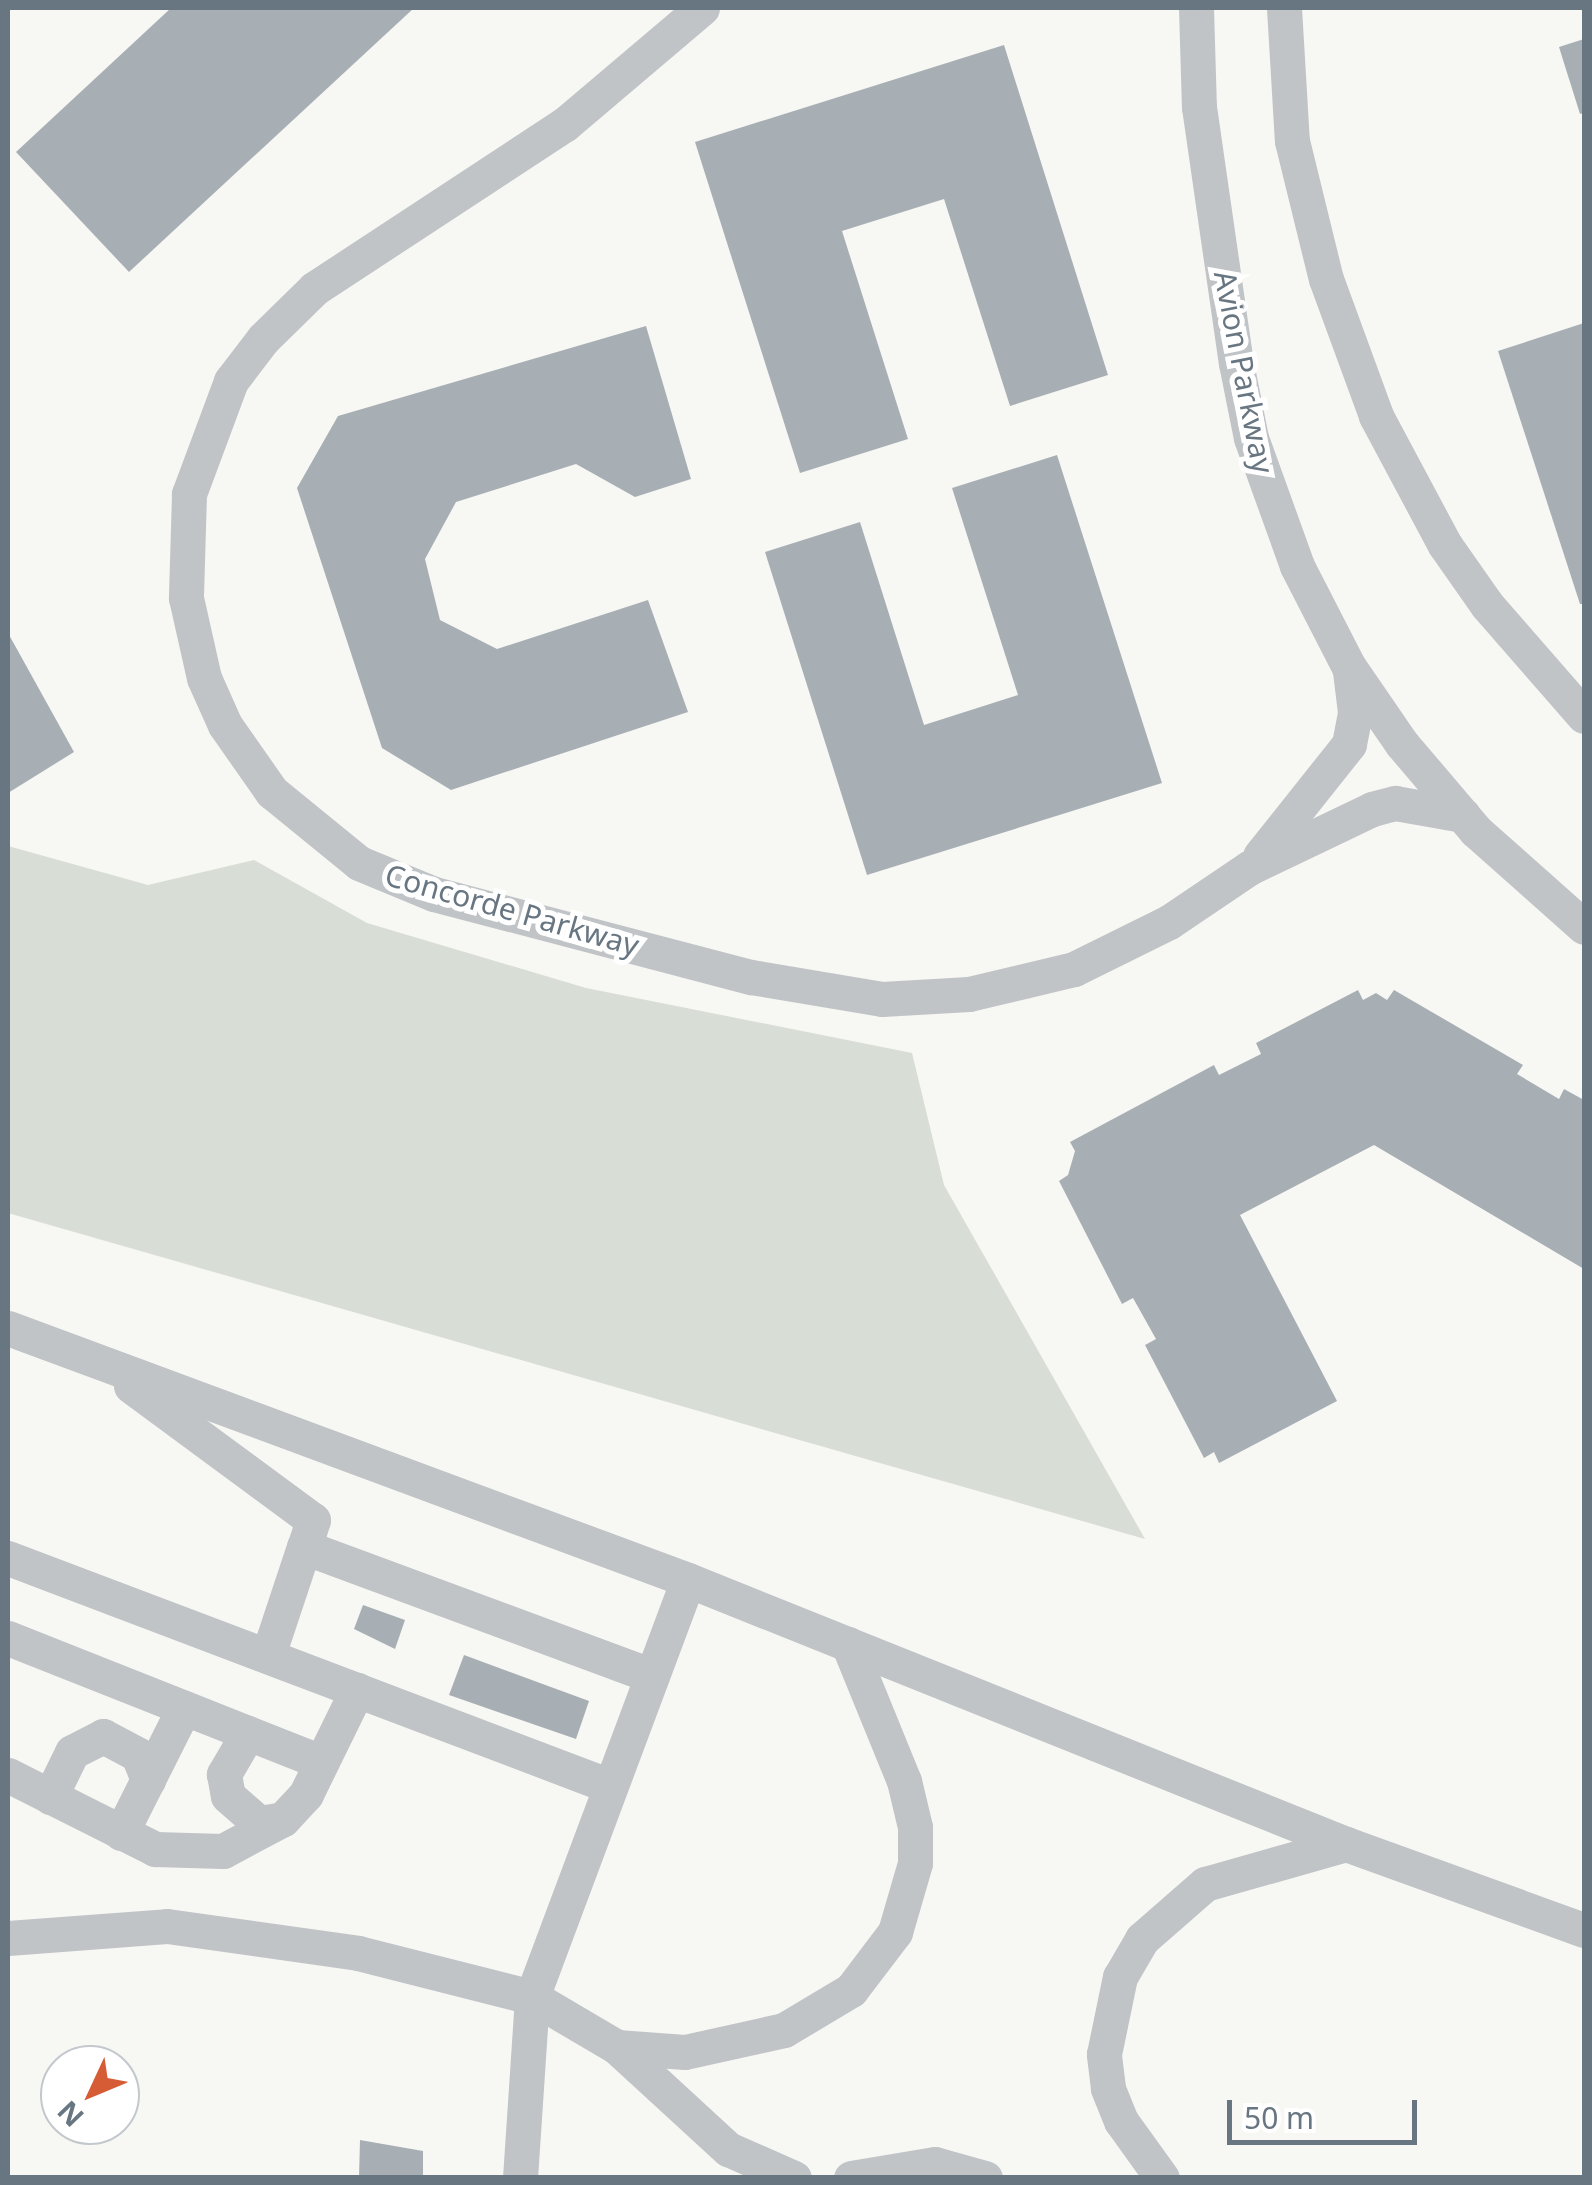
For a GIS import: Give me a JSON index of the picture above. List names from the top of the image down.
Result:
{
  "streets": {
    "street": ["Avion Parkway", "Concorde Parkway"]
  },
  "crossings": [
    ["Avion Parkway", "Concorde Parkway"]
  ],
  "scale_bar": "50 m",
  "north": "bottom left"
}
